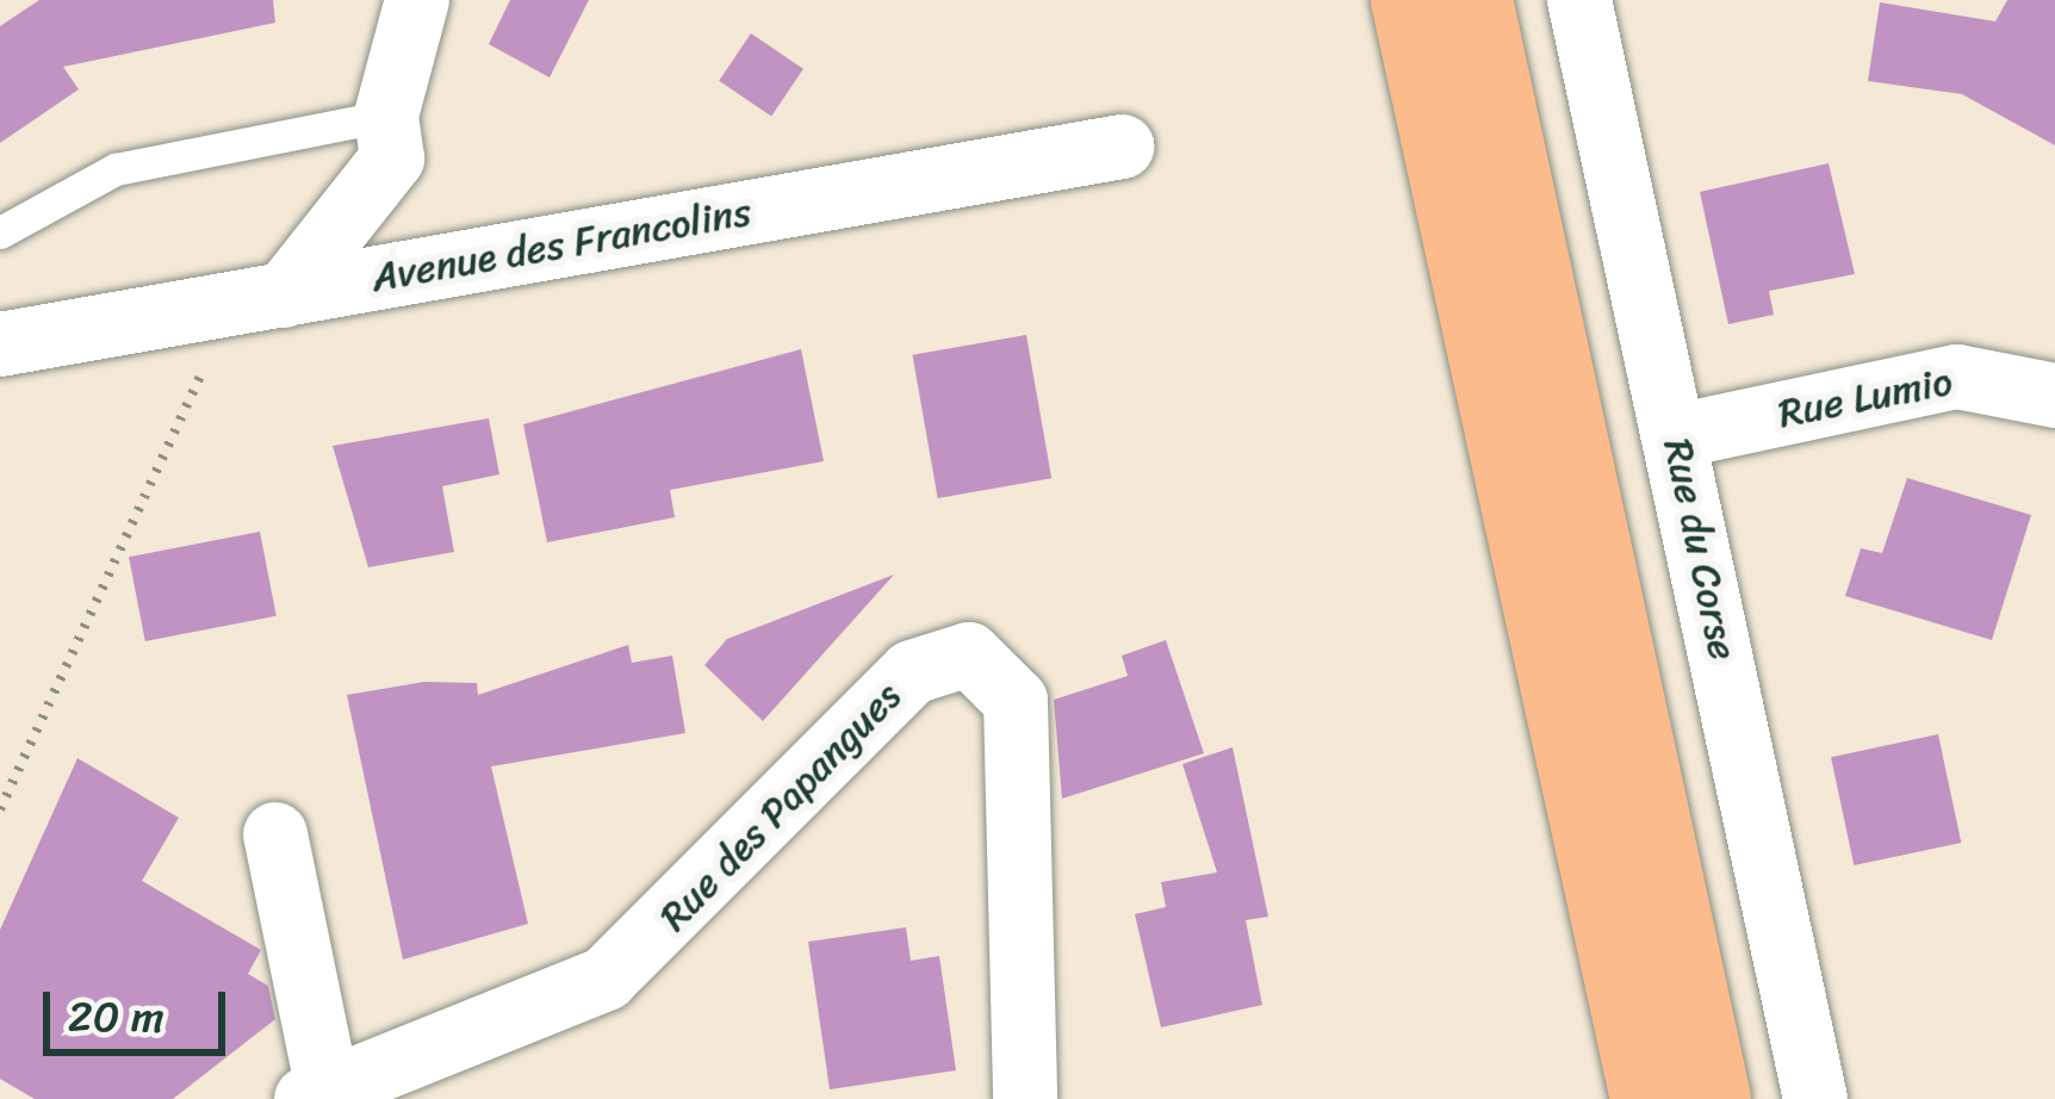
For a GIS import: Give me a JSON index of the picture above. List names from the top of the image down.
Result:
{
  "streets": {
    "street": [
      "Avenue des Francolins",
      "Rue Lumio",
      "Rue du Corse",
      "Rue des Papangues"
    ]
  },
  "crossings": [
    ["Rue Lumio", "Rue du Corse"]
  ],
  "scale_bar": "20 m"
}
